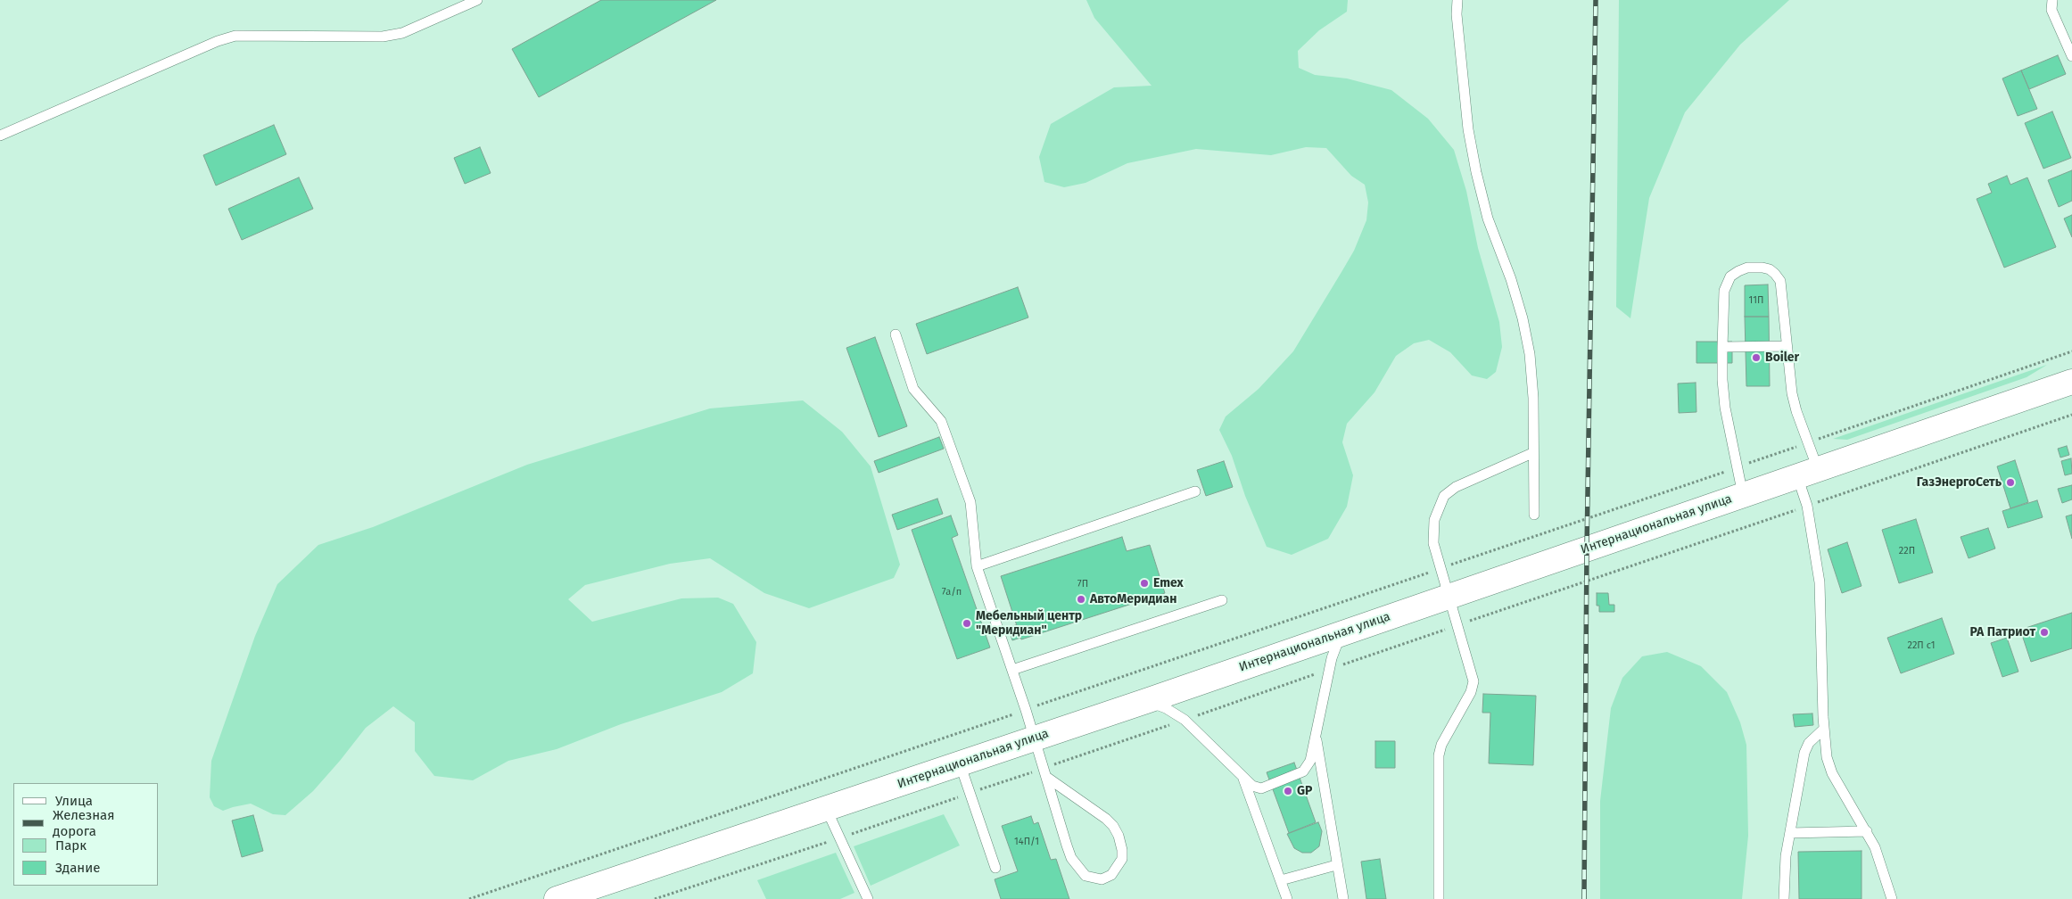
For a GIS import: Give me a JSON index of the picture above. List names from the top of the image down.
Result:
{
  "streets": {
    "main road": ["Интернациональная улица"]
  },
  "places": [
    "Boiler",
    "ГазЭнергоСеть",
    "Emex",
    "АвтоМеридиан",
    "Мебельный центр \"Меридиан\"",
    "РА Патриот",
    "GP"
  ],
  "house_numbers": [
    "11П",
    "22П",
    "7П",
    "7а/п",
    "22П с1",
    "14П/1"
  ],
  "legend": [
    "Улица",
    "Железная дорога",
    "Парк",
    "Здание"
  ]
}
